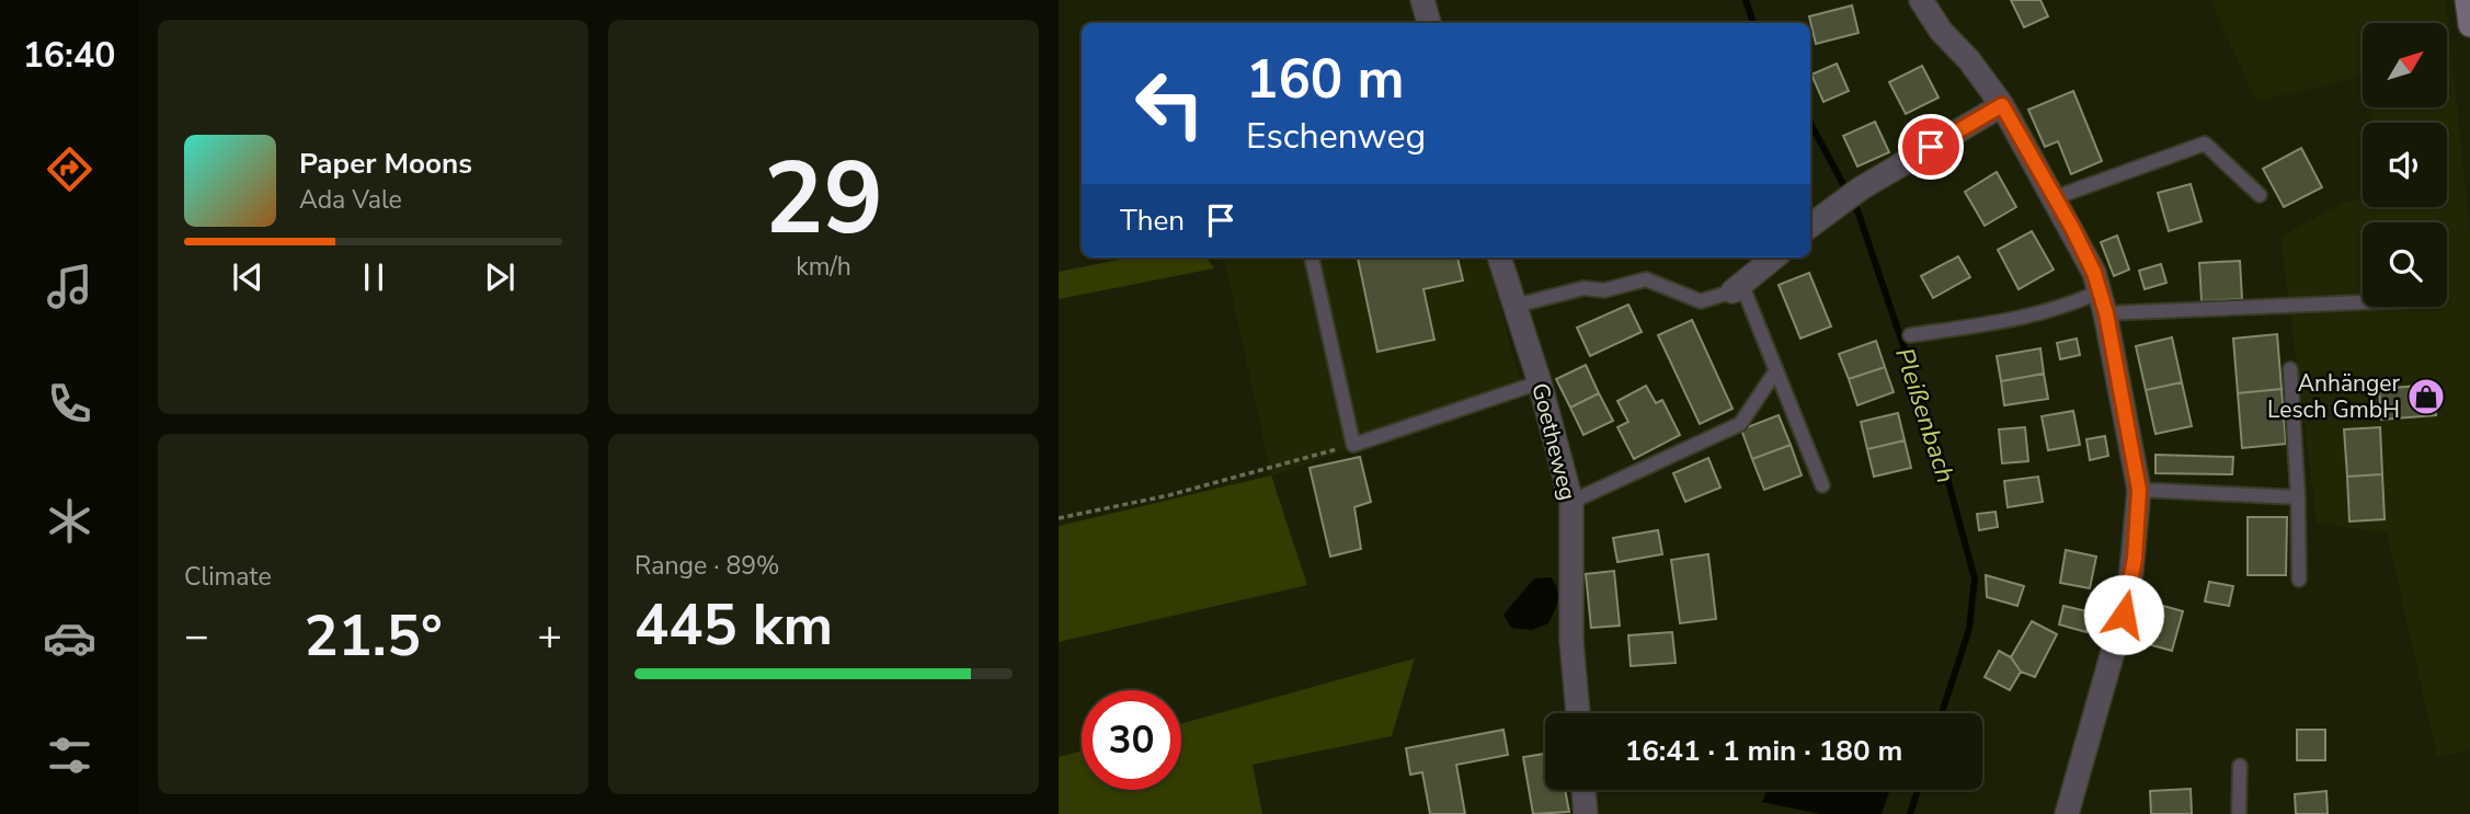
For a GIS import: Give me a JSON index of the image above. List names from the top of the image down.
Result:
{
  "streets": {
    "street": ["Goetheweg"]
  },
  "water": ["Pleißenbach"],
  "places": {
    "shop": ["Anhänger Lesch GmbH"]
  },
  "north": "top right",
  "page": {
    "tabs": "16:40",
    "tile": [
      ["29", "km/h"],
      "Climate",
      ["Range · 89%", "445 km"]
    ],
    "turn": ["160 m", "Eschenweg"],
    "song": ["Paper Moons", "Ada Vale"],
    "then": "Then",
    "heat": ["−", "21.5°", "+"],
    "limit": "30",
    "trip": "16:41 · 1 min · 180 m"
  }
}
